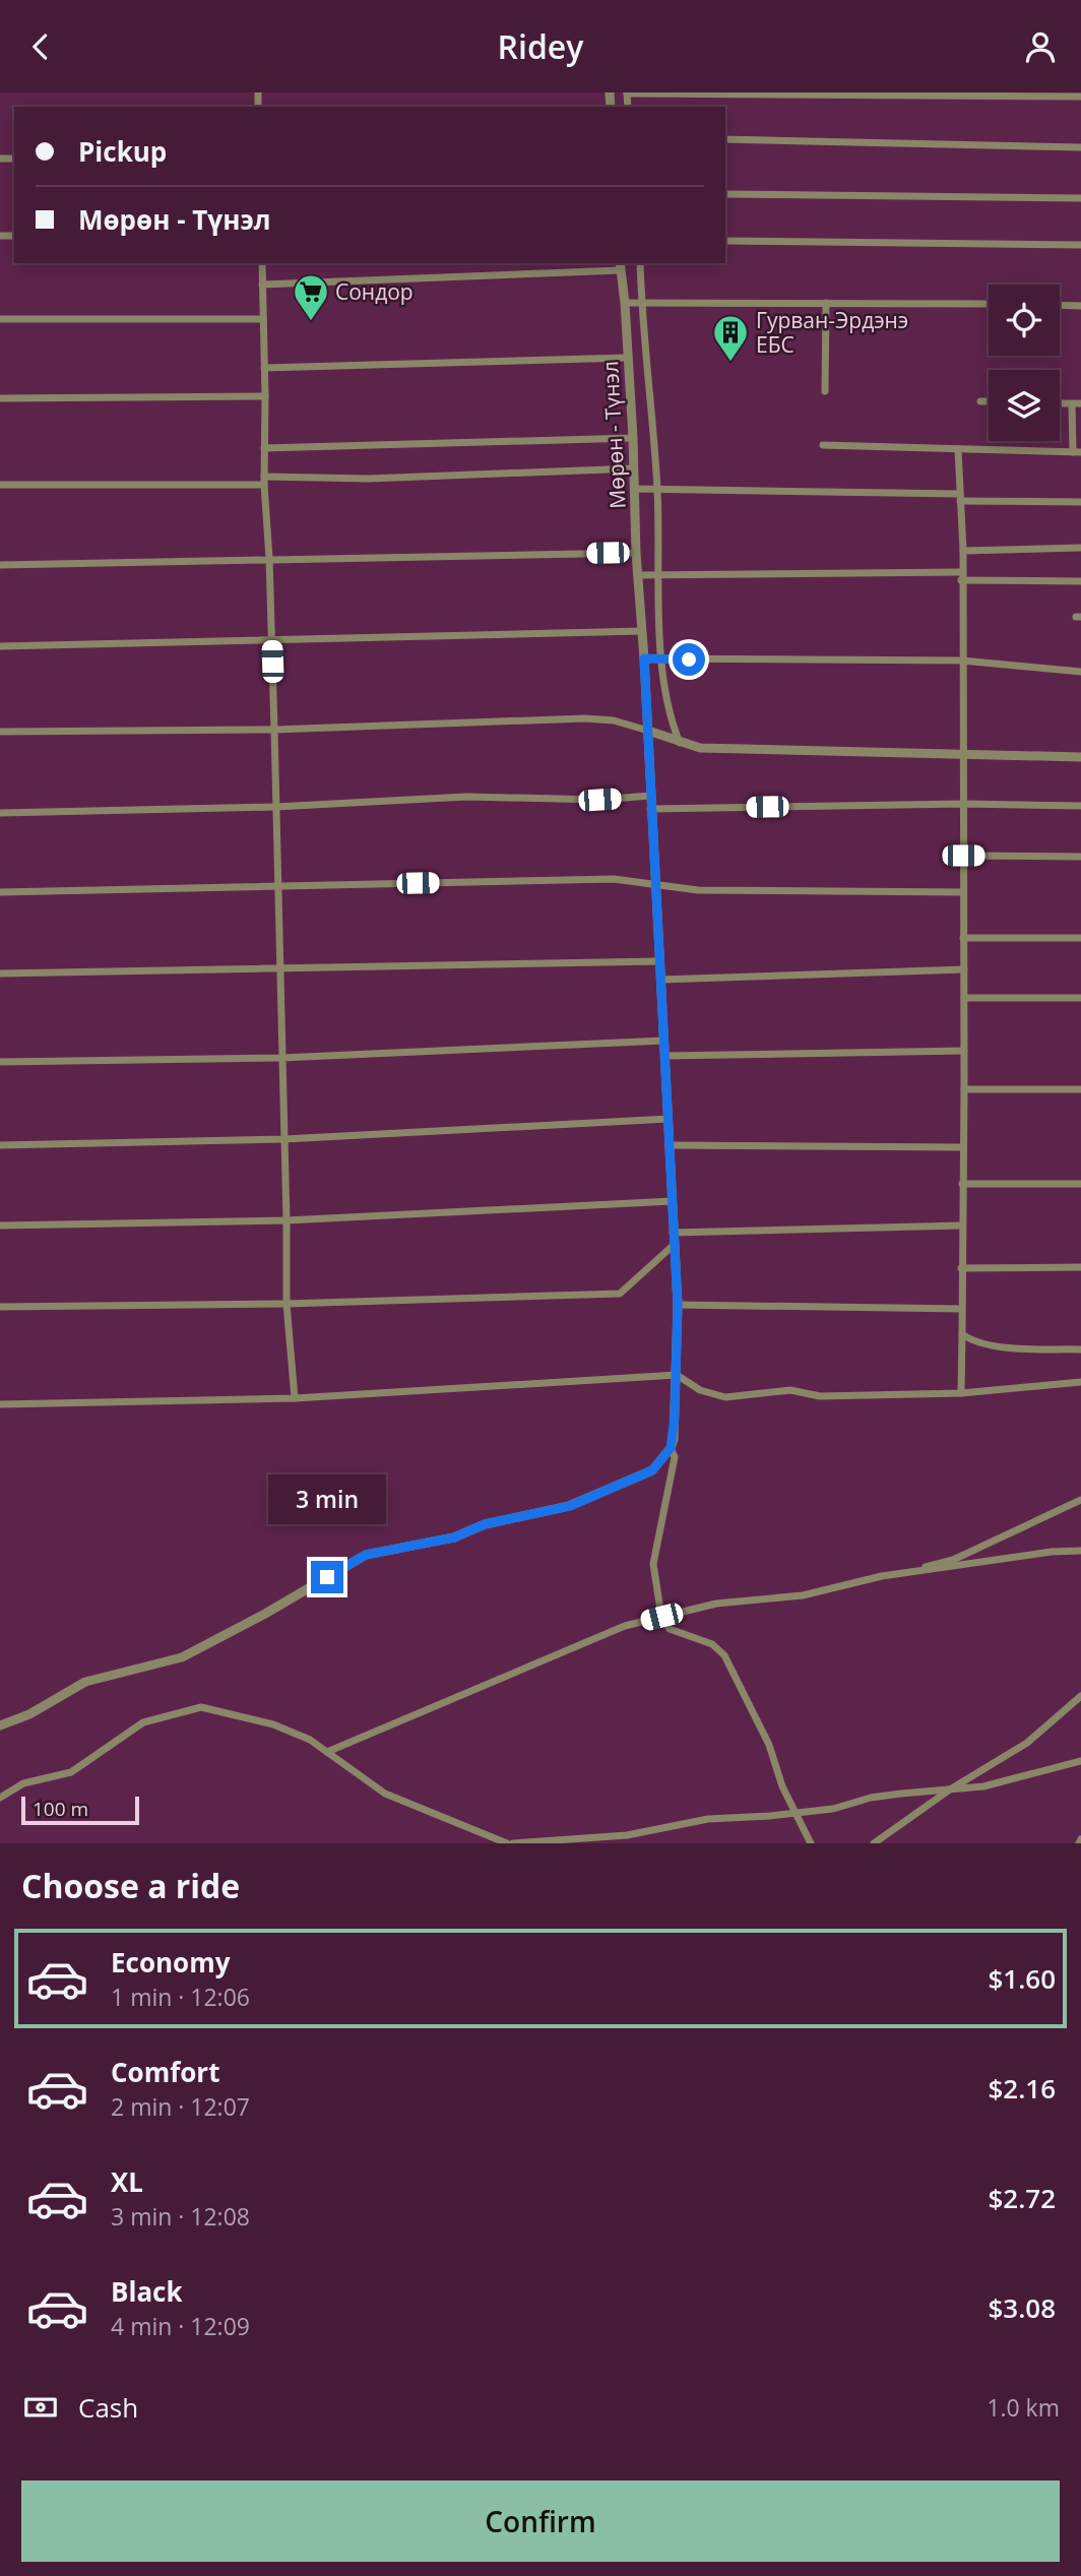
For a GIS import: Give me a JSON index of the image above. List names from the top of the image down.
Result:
{
  "streets": {
    "street": ["Мөрөн - Түнэл"]
  },
  "places": {
    "supermarket": ["Сондор"],
    "building": ["Гурван-Эрдэнэ ЕБС"]
  },
  "scale_bar": "100 m",
  "page": {
    "header": "Ridey",
    "banner": ["Pickup", "Мөрөн - Түнэл"],
    "bubble": "3 min",
    "scale": "100 m",
    "heading": "Choose a ride",
    "list": [
      {
        "name": "Economy",
        "note": "1 min · 12:06",
        "value": "$1.60"
      },
      {
        "name": "Comfort",
        "note": "2 min · 12:07",
        "value": "$2.16"
      },
      {
        "name": "XL",
        "note": "3 min · 12:08",
        "value": "$2.72"
      },
      {
        "name": "Black",
        "note": "4 min · 12:09",
        "value": "$3.08"
      }
    ],
    "pay": ["Cash", "1.0 km"],
    "buttons": "Confirm"
  }
}
